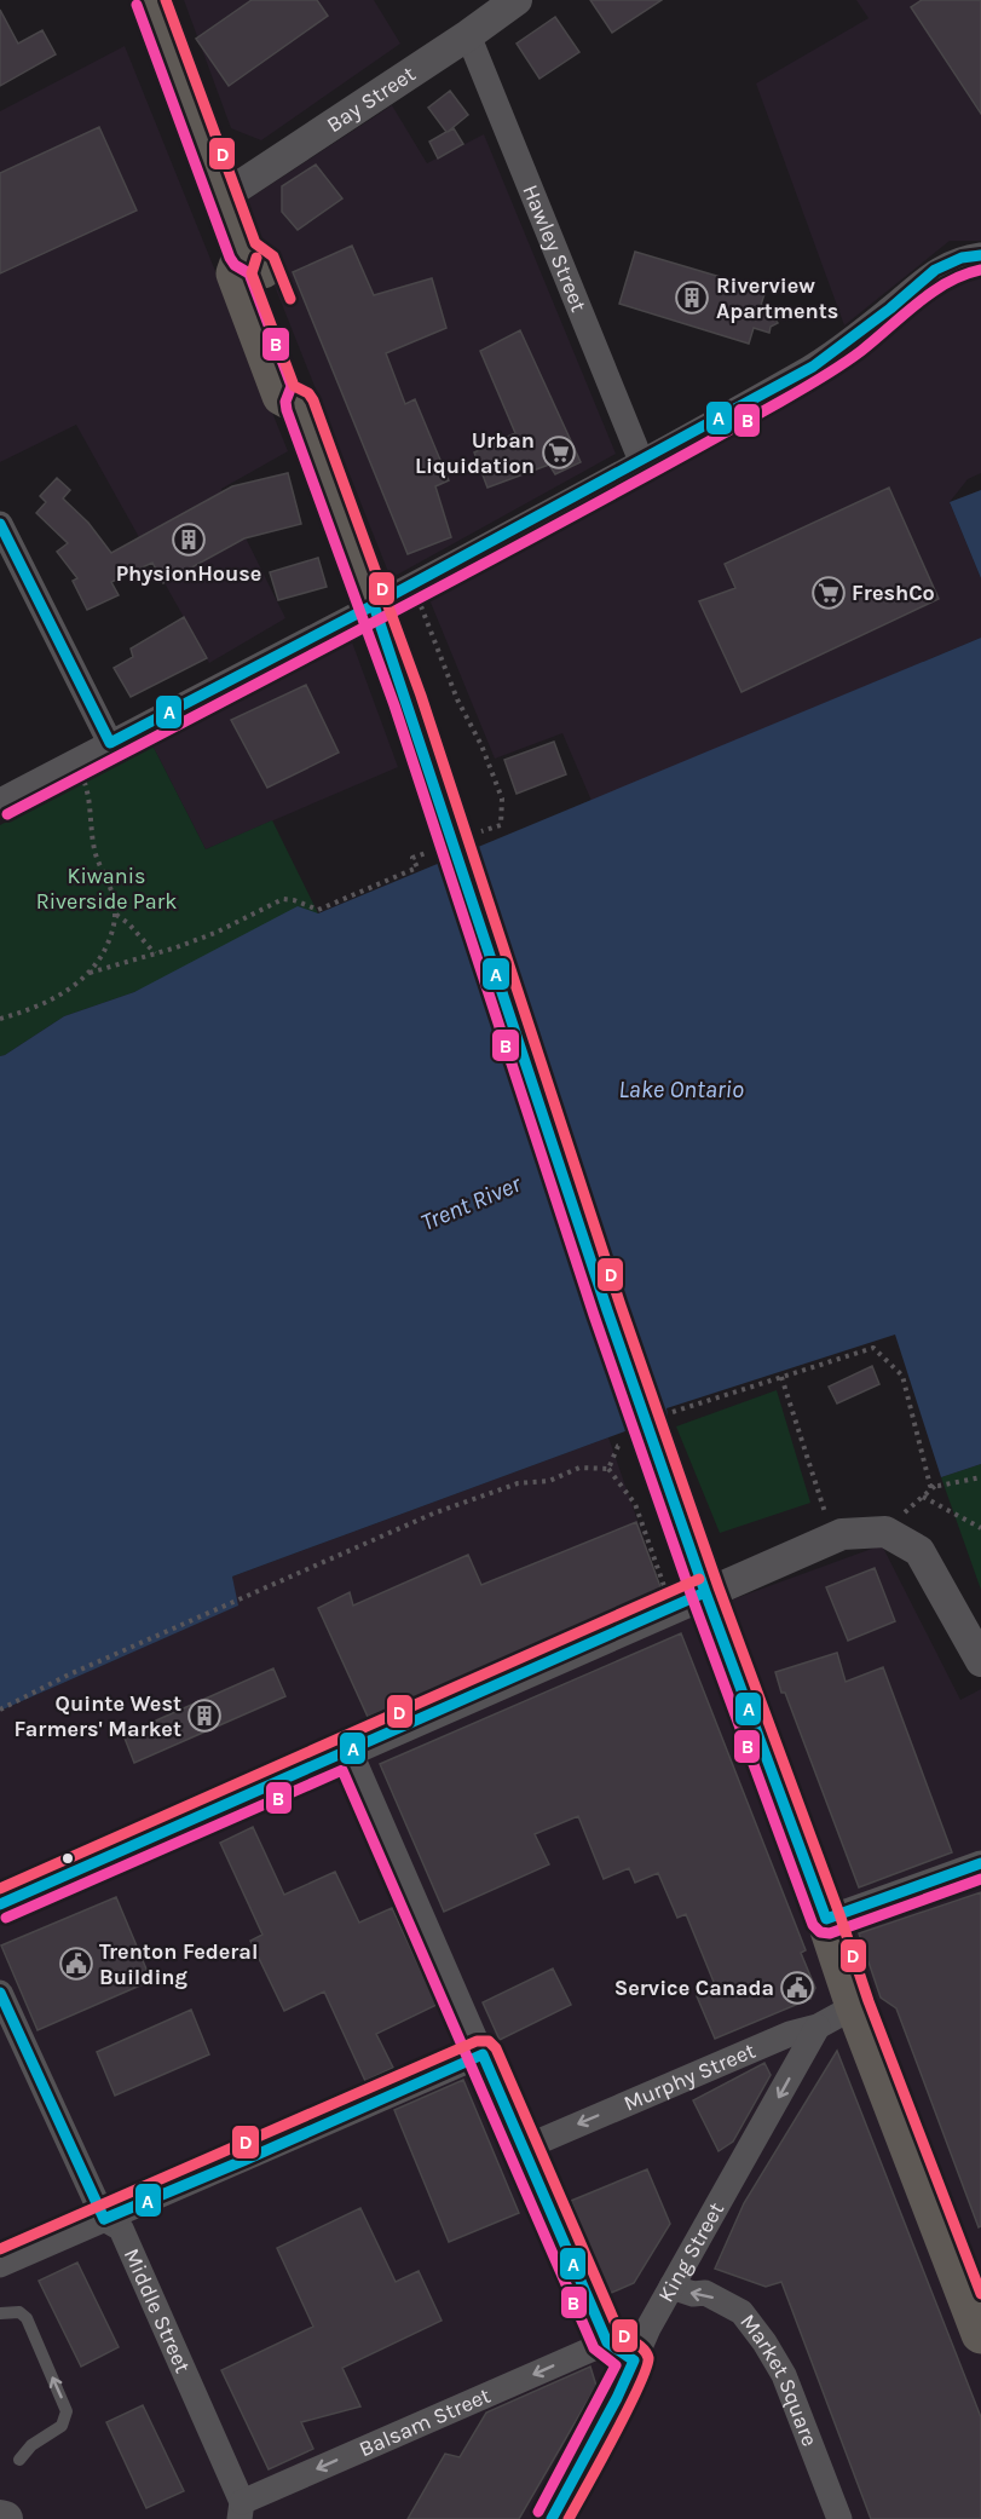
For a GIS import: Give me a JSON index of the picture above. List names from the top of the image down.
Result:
{
  "streets": {
    "street": [
      "Bay Street",
      "Hawley Street",
      "Murphy Street",
      "King Street",
      "Middle Street",
      "Market Square",
      "Balsam Street"
    ]
  },
  "crossings": [
    ["Bay Street", "Hawley Street"],
    ["Murphy Street", "King Street"],
    ["King Street", "Market Square"],
    ["Middle Street", "Balsam Street"]
  ],
  "one_way": [
    "Murphy Street",
    "King Street",
    "Market Square",
    "Balsam Street"
  ],
  "water": ["Lake Ontario", "Trent River"],
  "parks": ["Kiwanis Riverside Park"],
  "places": {
    "building": ["Riverview Apartments", "PhysionHouse", "Quinte West Farmers' Market"],
    "supermarket": ["Urban Liquidation", "FreshCo"],
    "public building": ["Trenton Federal Building", "Service Canada"]
  },
  "lines": ["transit line D", "transit line B", "transit line A"]
}
